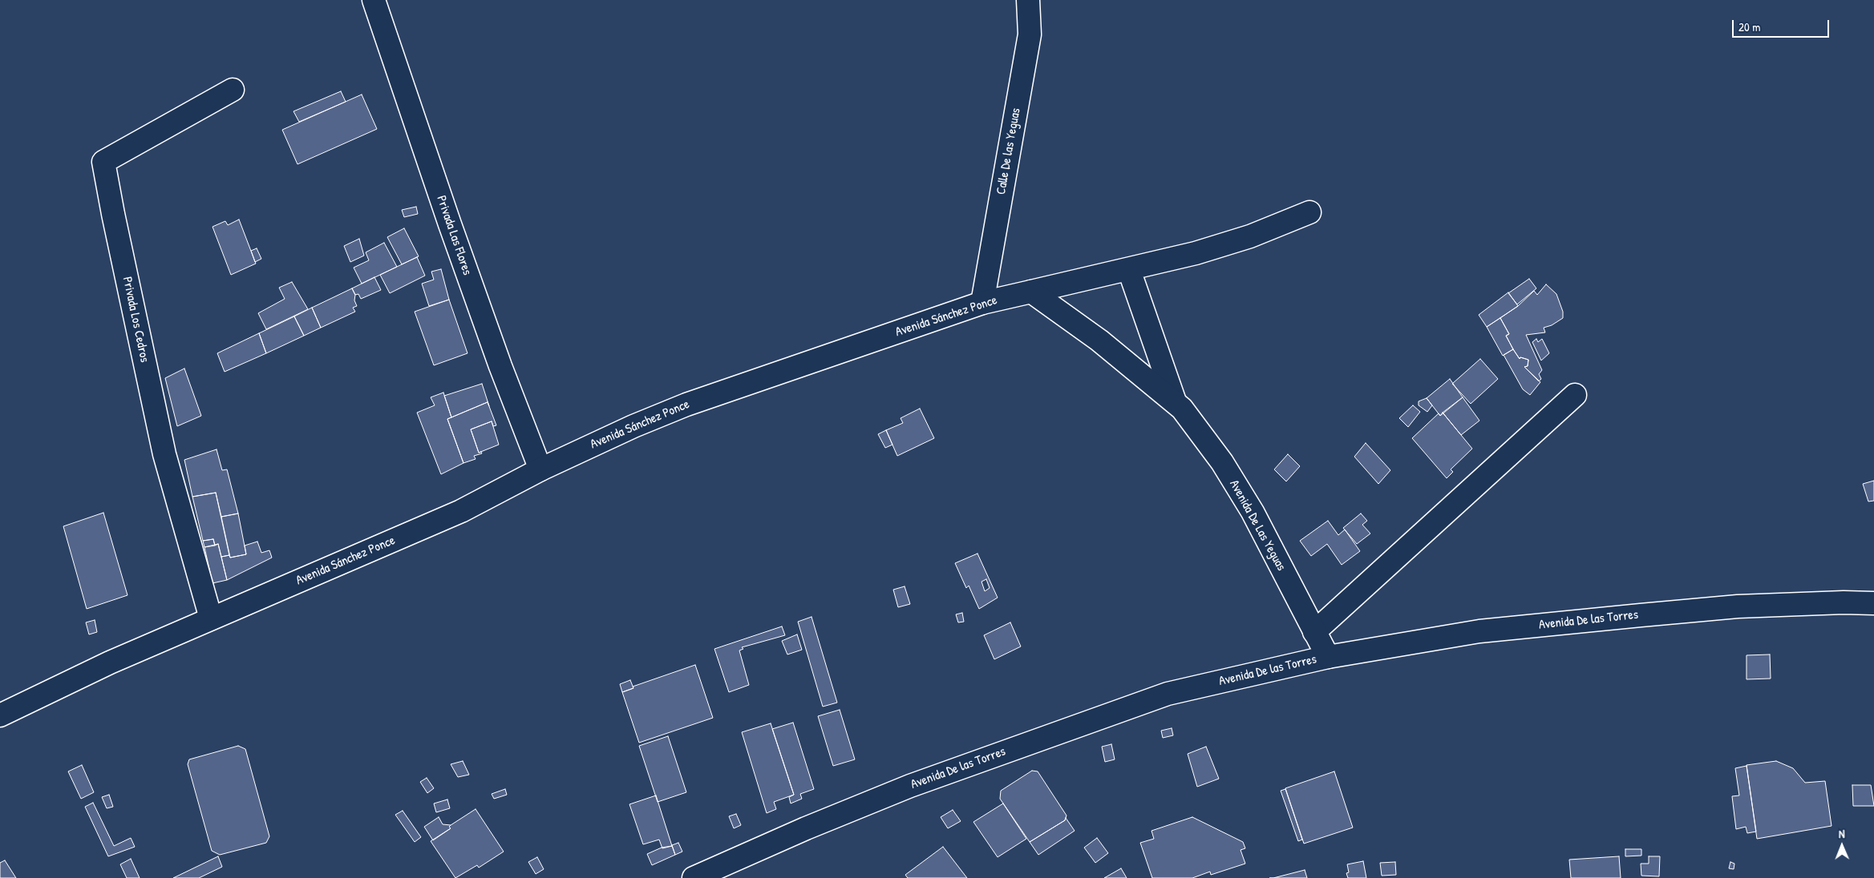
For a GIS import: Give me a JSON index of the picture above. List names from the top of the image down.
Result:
{
  "streets": {
    "street": [
      "Calle De las Yeguas",
      "Privada Las Flores",
      "Avenida Sánchez Ponce",
      "Privada Los Cedros",
      "Avenida De Las Yeguas",
      "Avenida De las Torres"
    ]
  },
  "crossings": [
    ["Calle De las Yeguas", "Avenida Sánchez Ponce"],
    ["Privada Las Flores", "Avenida Sánchez Ponce"],
    ["Avenida Sánchez Ponce", "Privada Los Cedros"],
    ["Avenida Sánchez Ponce", "Avenida De Las Yeguas"],
    ["Avenida De Las Yeguas", "Avenida De las Torres"]
  ],
  "scale_bar": "20 m",
  "north": "top"
}
